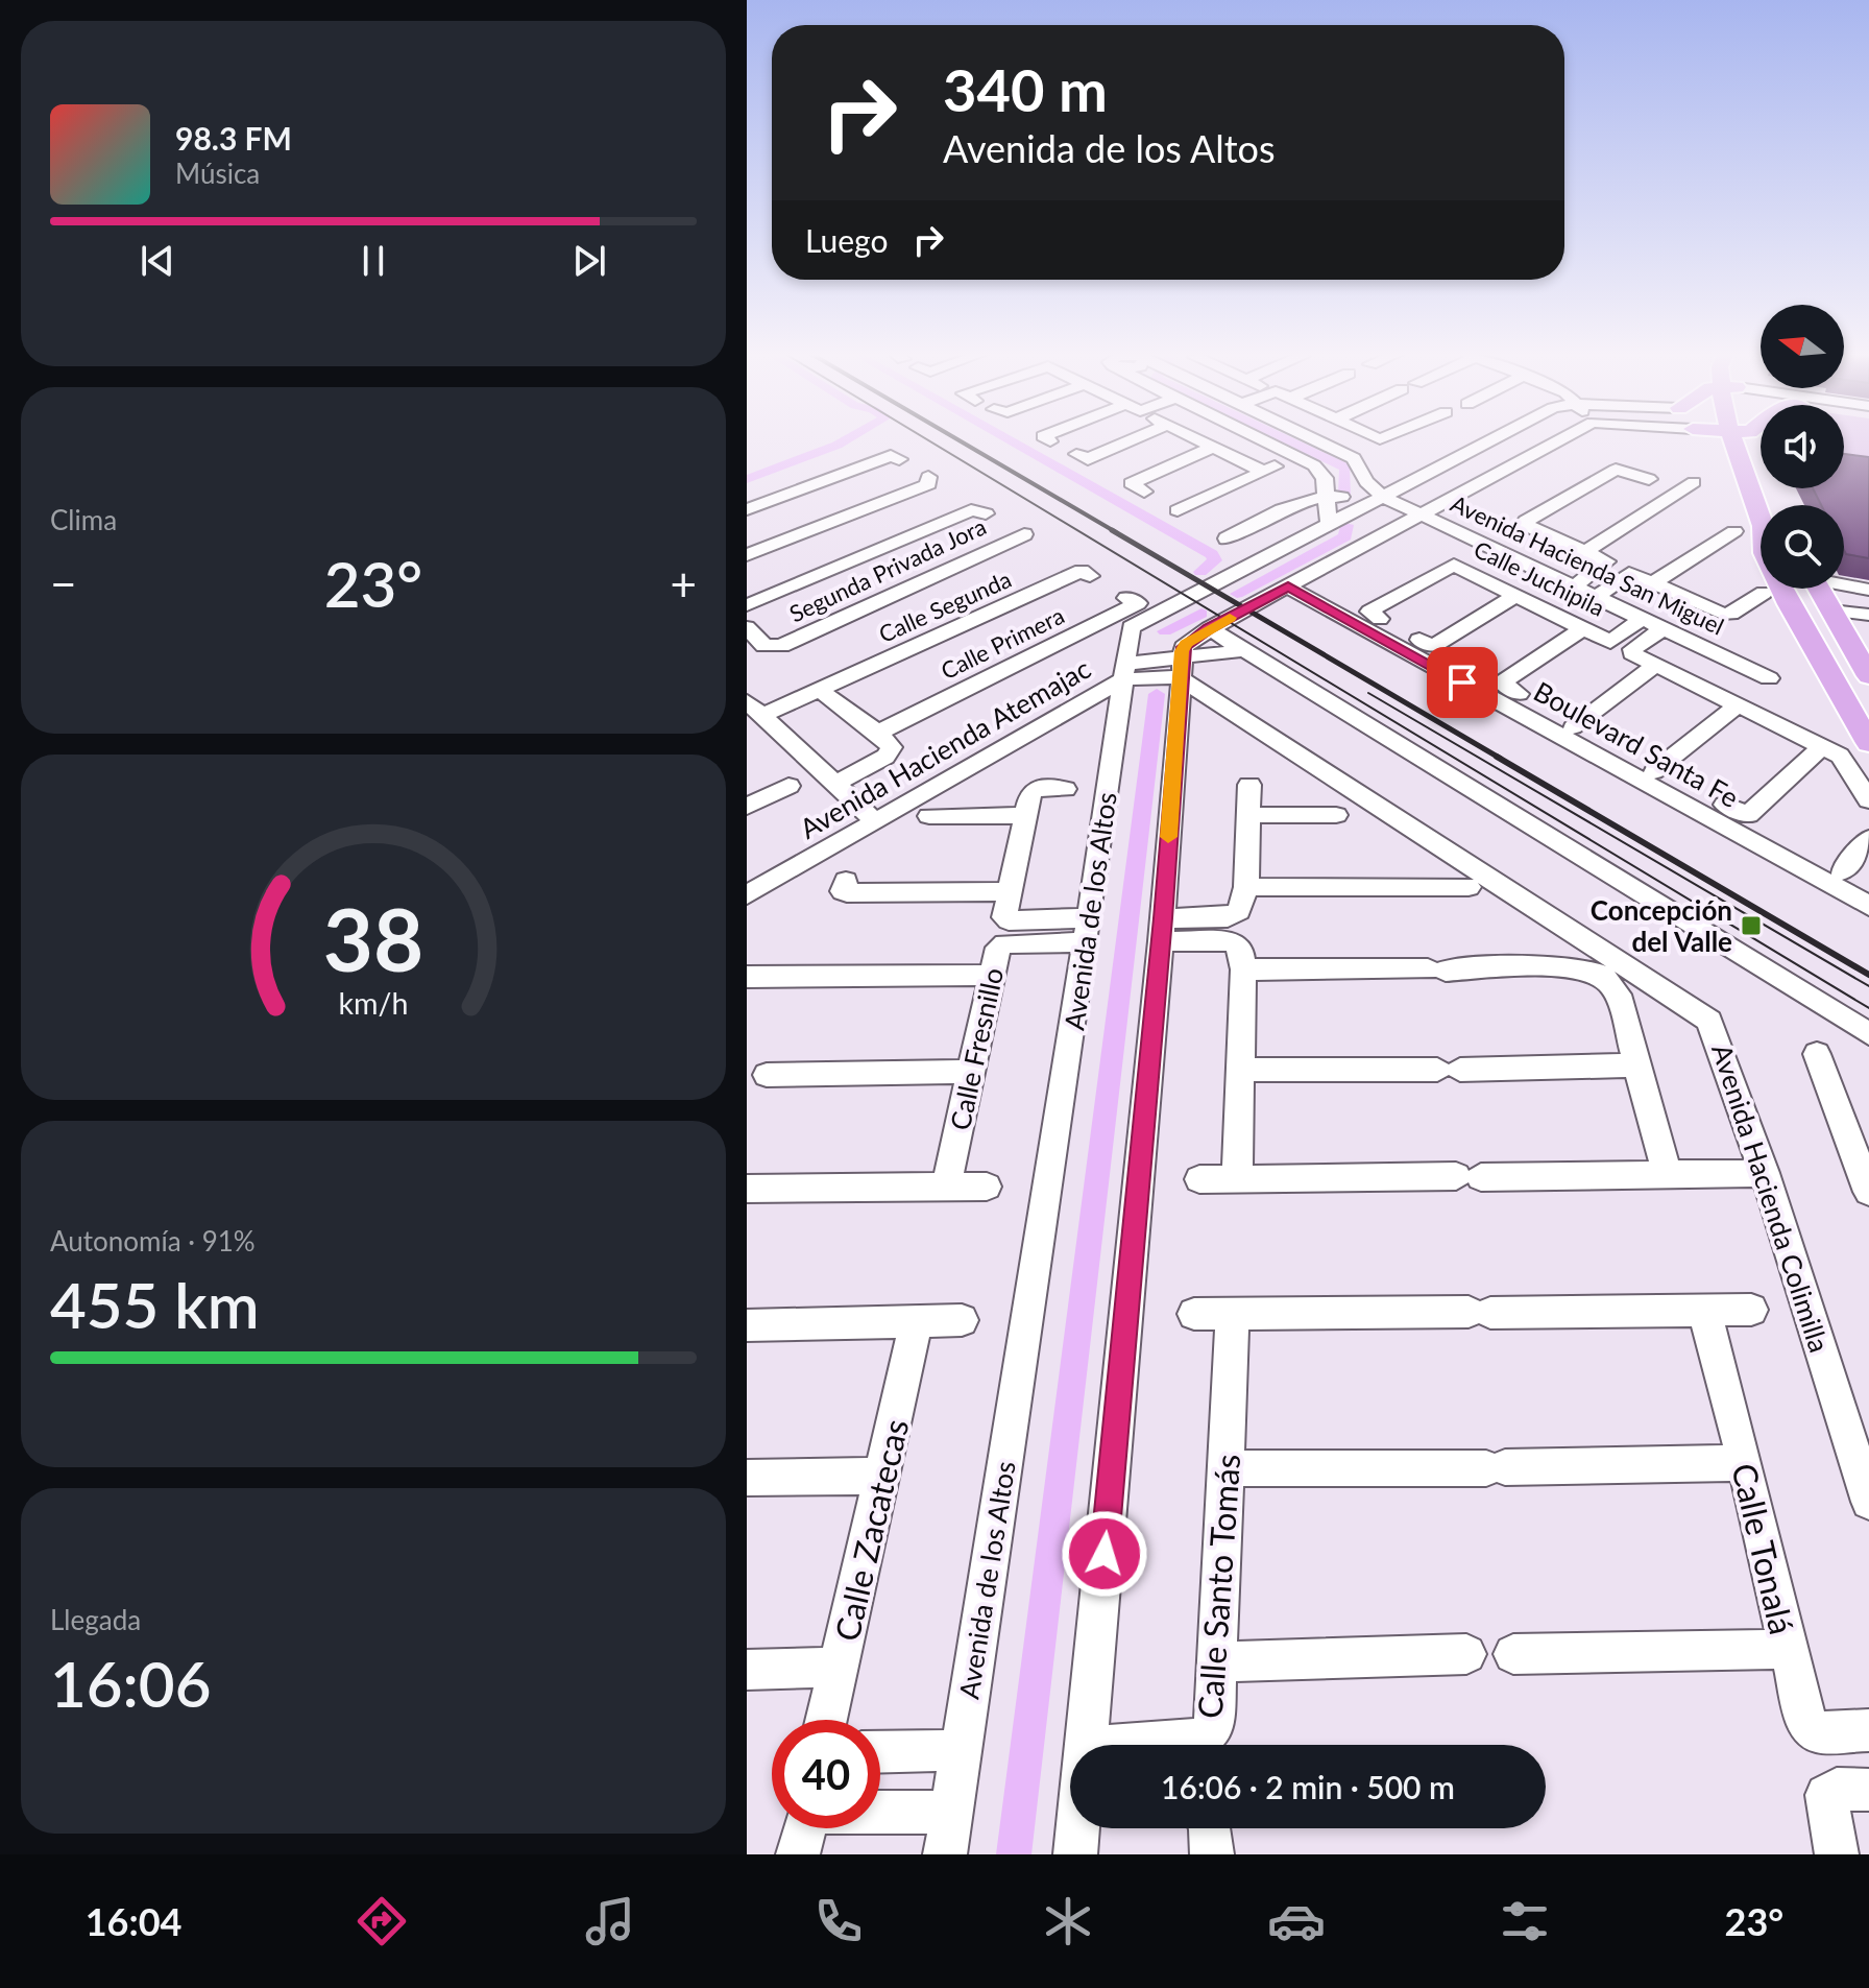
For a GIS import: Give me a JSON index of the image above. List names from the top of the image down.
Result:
{
  "streets": {
    "street": [
      "Avenida Hacienda San Miguel",
      "Segunda Privada Jora",
      "Calle Juchipila",
      "Calle Segunda",
      "Calle Primera",
      "Boulevard Santa Fe",
      "Avenida Hacienda Atemajac",
      "Avenida de los Altos",
      "Calle Fresnillo",
      "Avenida Hacienda Colimilla",
      "Calle Zacatecas",
      "Calle Tonalá",
      "Calle Santo Tomás"
    ]
  },
  "crossings": [
    ["Avenida Hacienda San Miguel", "Calle Juchipila"],
    ["Avenida Hacienda San Miguel", "Avenida de los Altos"],
    ["Avenida Hacienda Atemajac", "Avenida de los Altos"],
    ["Avenida Hacienda Atemajac", "Avenida Hacienda Colimilla"],
    ["Avenida de los Altos", "Calle Fresnillo"]
  ],
  "places": {
    "transit": ["Concepción del Valle"]
  },
  "north": "left",
  "page": {
    "turn": ["340 m", "Avenida de los Altos"],
    "song": ["98.3 FM", "Música"],
    "then": "Luego",
    "tile": [
      "Clima",
      ["Autonomía · 91%", "455 km"],
      ["Llegada", "16:06"]
    ],
    "heat": ["−", "23°", "+"],
    "limit": "40",
    "trip": "16:06 · 2 min · 500 m",
    "tabs": ["16:04", "23°"],
    "gauge": ["38", "km/h"]
  }
}
